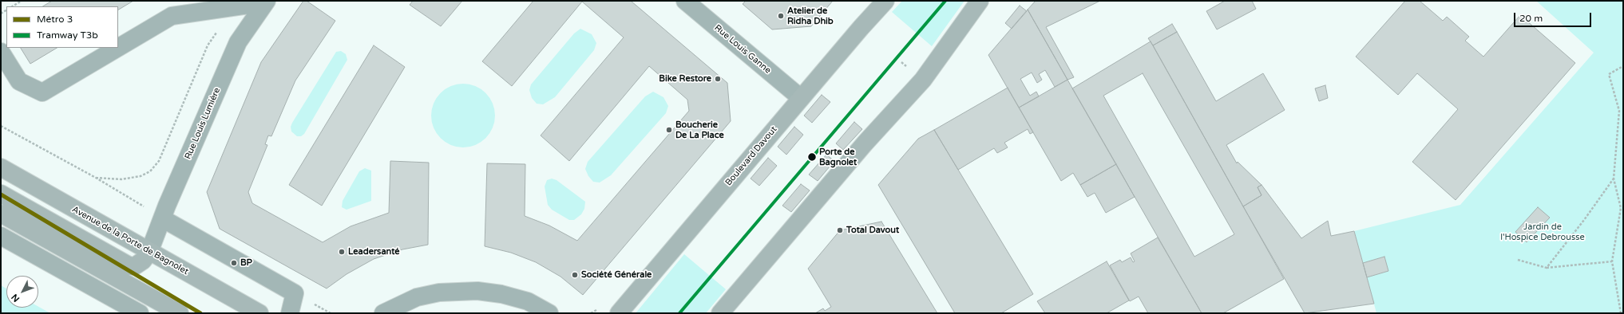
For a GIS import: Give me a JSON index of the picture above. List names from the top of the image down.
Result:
{
  "streets": {
    "main road": ["Boulevard Davout", "Avenue de la Porte de Bagnolet"],
    "street": ["Rue Louis Ganne", "Rue Louis Lumière"]
  },
  "crossings": [
    ["Rue Louis Ganne", "Boulevard Davout"],
    ["Rue Louis Lumière", "Avenue de la Porte de Bagnolet"]
  ],
  "parks": ["Jardin de l'Hospice Debrousse"],
  "places": [
    "Atelier de Ridha Dhib",
    "Bike Restore",
    "Boucherie De La Place",
    "Porte de Bagnolet",
    "Total Davout",
    "Leadersanté",
    "BP",
    "Société Générale"
  ],
  "lines": ["tram line T3b", "metro line 3"],
  "legend": ["Métro 3", "Tramway T3b"],
  "scale_bar": "20 m",
  "north": "bottom left"
}
